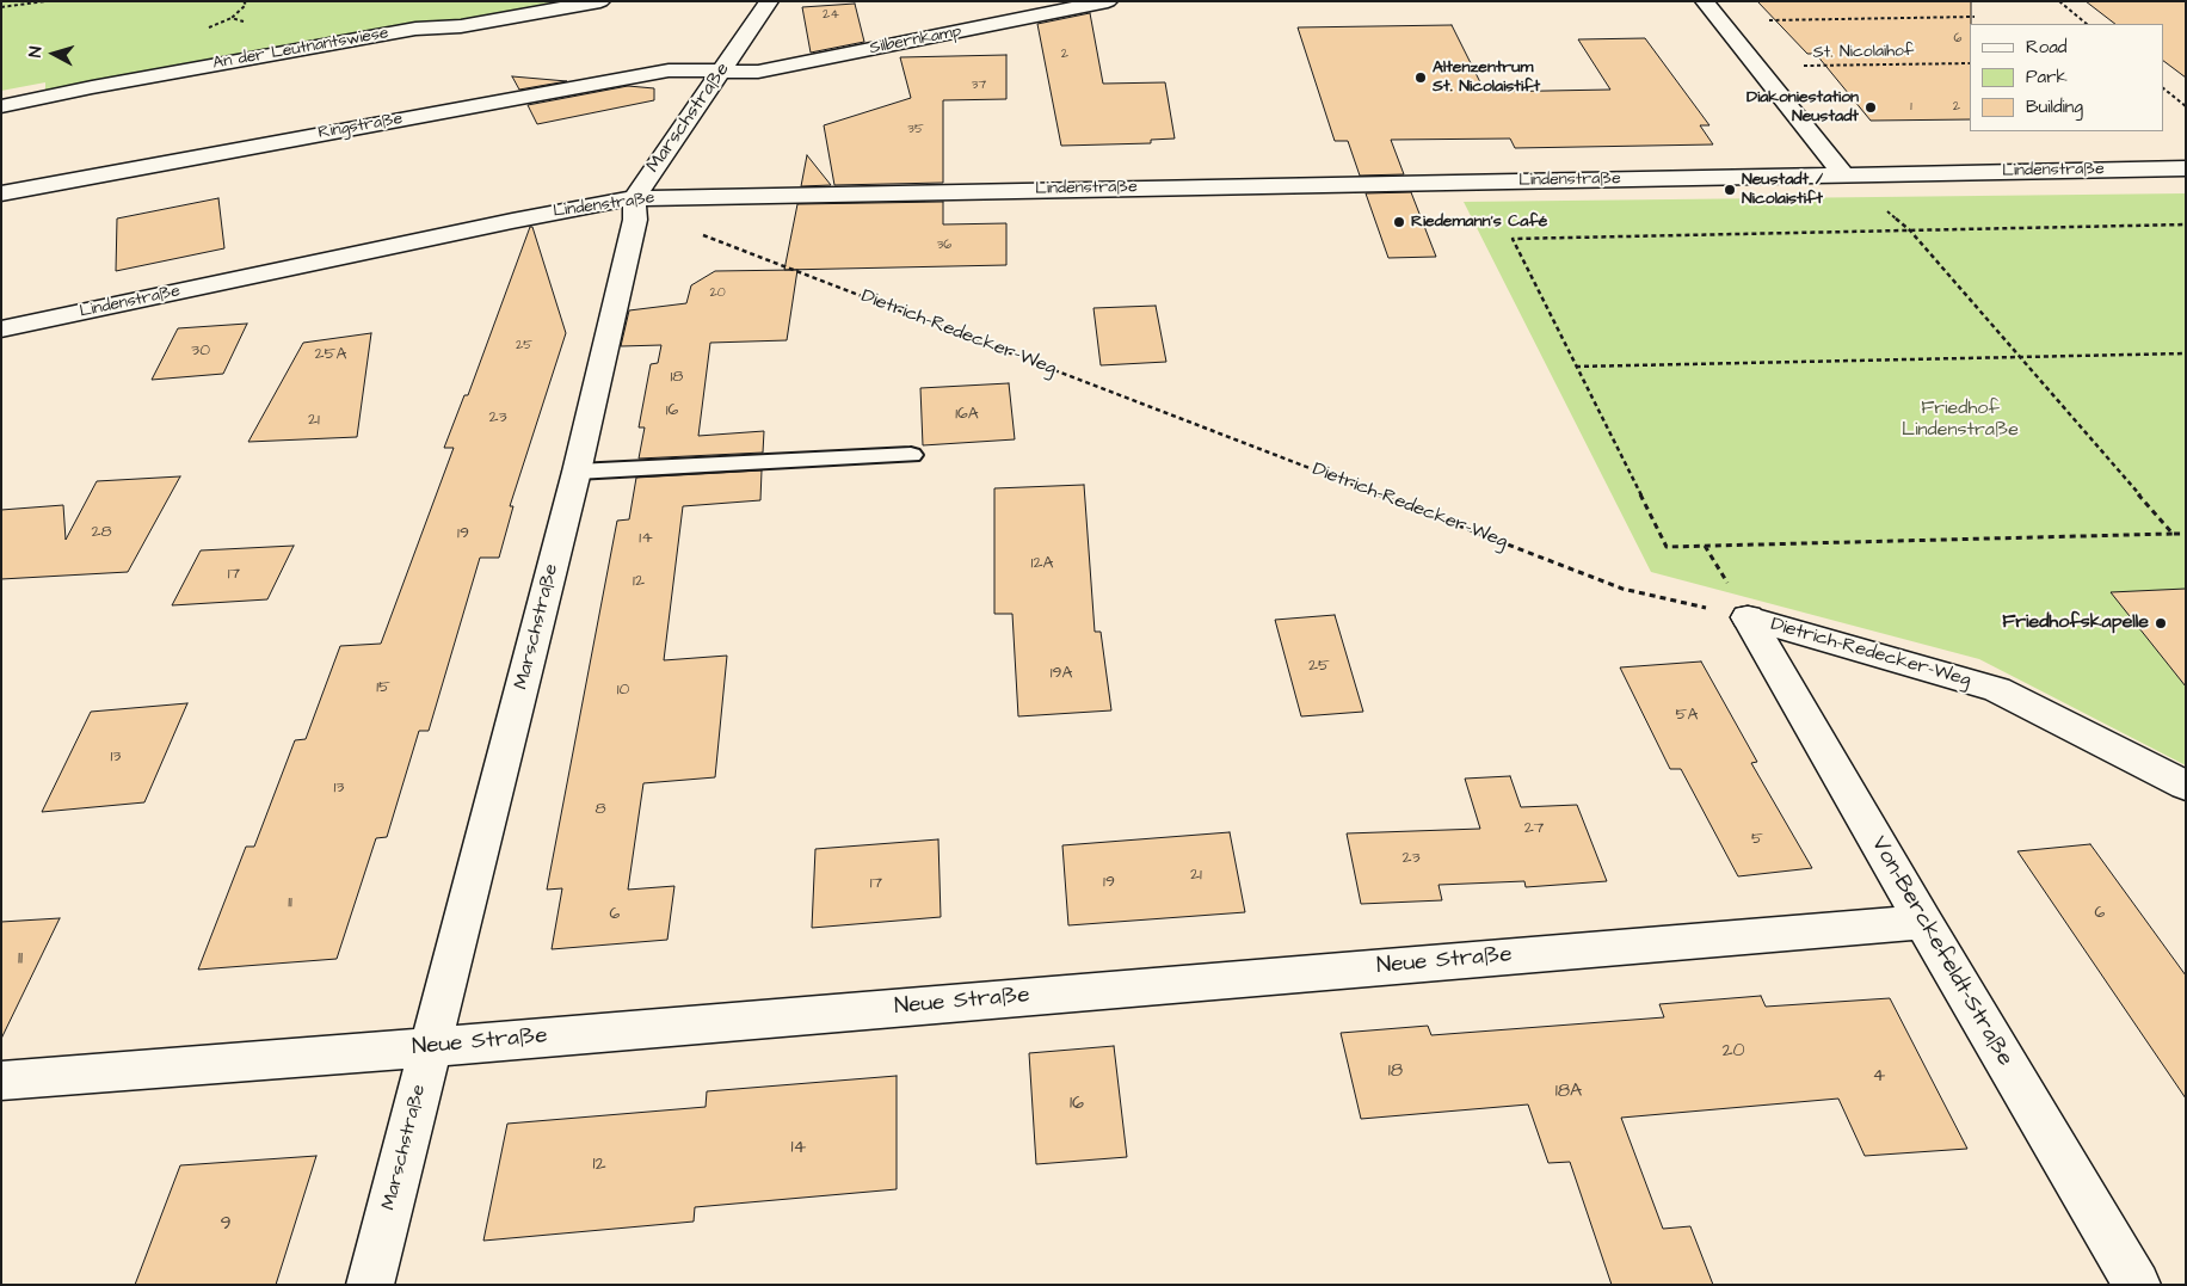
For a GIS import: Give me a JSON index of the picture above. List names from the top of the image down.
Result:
{
  "streets": {
    "street": [
      "Silbernkamp",
      "An der Leutnantswiese",
      "Marschstraße",
      "Ringstraße",
      "Lindenstraße",
      "Dietrich-Redecker-Weg",
      "Von-Berckefeldt-Straße",
      "Neue Straße"
    ],
    "path": ["St. Nicolaihof"]
  },
  "crossings": [
    ["Silbernkamp", "Marschstraße"],
    ["Silbernkamp", "Ringstraße"],
    ["Marschstraße", "Ringstraße"],
    ["Marschstraße", "Lindenstraße"],
    ["Marschstraße", "Dietrich-Redecker-Weg"],
    ["Marschstraße", "Neue Straße"],
    ["Lindenstraße", "Dietrich-Redecker-Weg"],
    ["Dietrich-Redecker-Weg", "Von-Berckefeldt-Straße"],
    ["Von-Berckefeldt-Straße", "Neue Straße"]
  ],
  "parks": ["Friedhof Lindenstraße"],
  "places": [
    "Altenzentrum St. Nicolaistift",
    "Diakoniestation Neustadt",
    "Neustadt / Nicolaistift",
    "Riedemann's Café",
    "Friedhofskapelle"
  ],
  "house_numbers": [
    "24",
    "6",
    "2",
    "37",
    "1",
    "2",
    "35",
    "36",
    "20",
    "25",
    "30",
    "25A",
    "18",
    "16",
    "16A",
    "23",
    "21",
    "28",
    "19",
    "14",
    "12A",
    "17",
    "12",
    "25",
    "19A",
    "15",
    "10",
    "5A",
    "13",
    "13",
    "8",
    "27",
    "5",
    "23",
    "21",
    "19",
    "17",
    "11",
    "6",
    "6",
    "11",
    "20",
    "18",
    "4",
    "18A",
    "16",
    "14",
    "12",
    "9"
  ],
  "legend": ["Road", "Park", "Building"],
  "north": "left"
}
